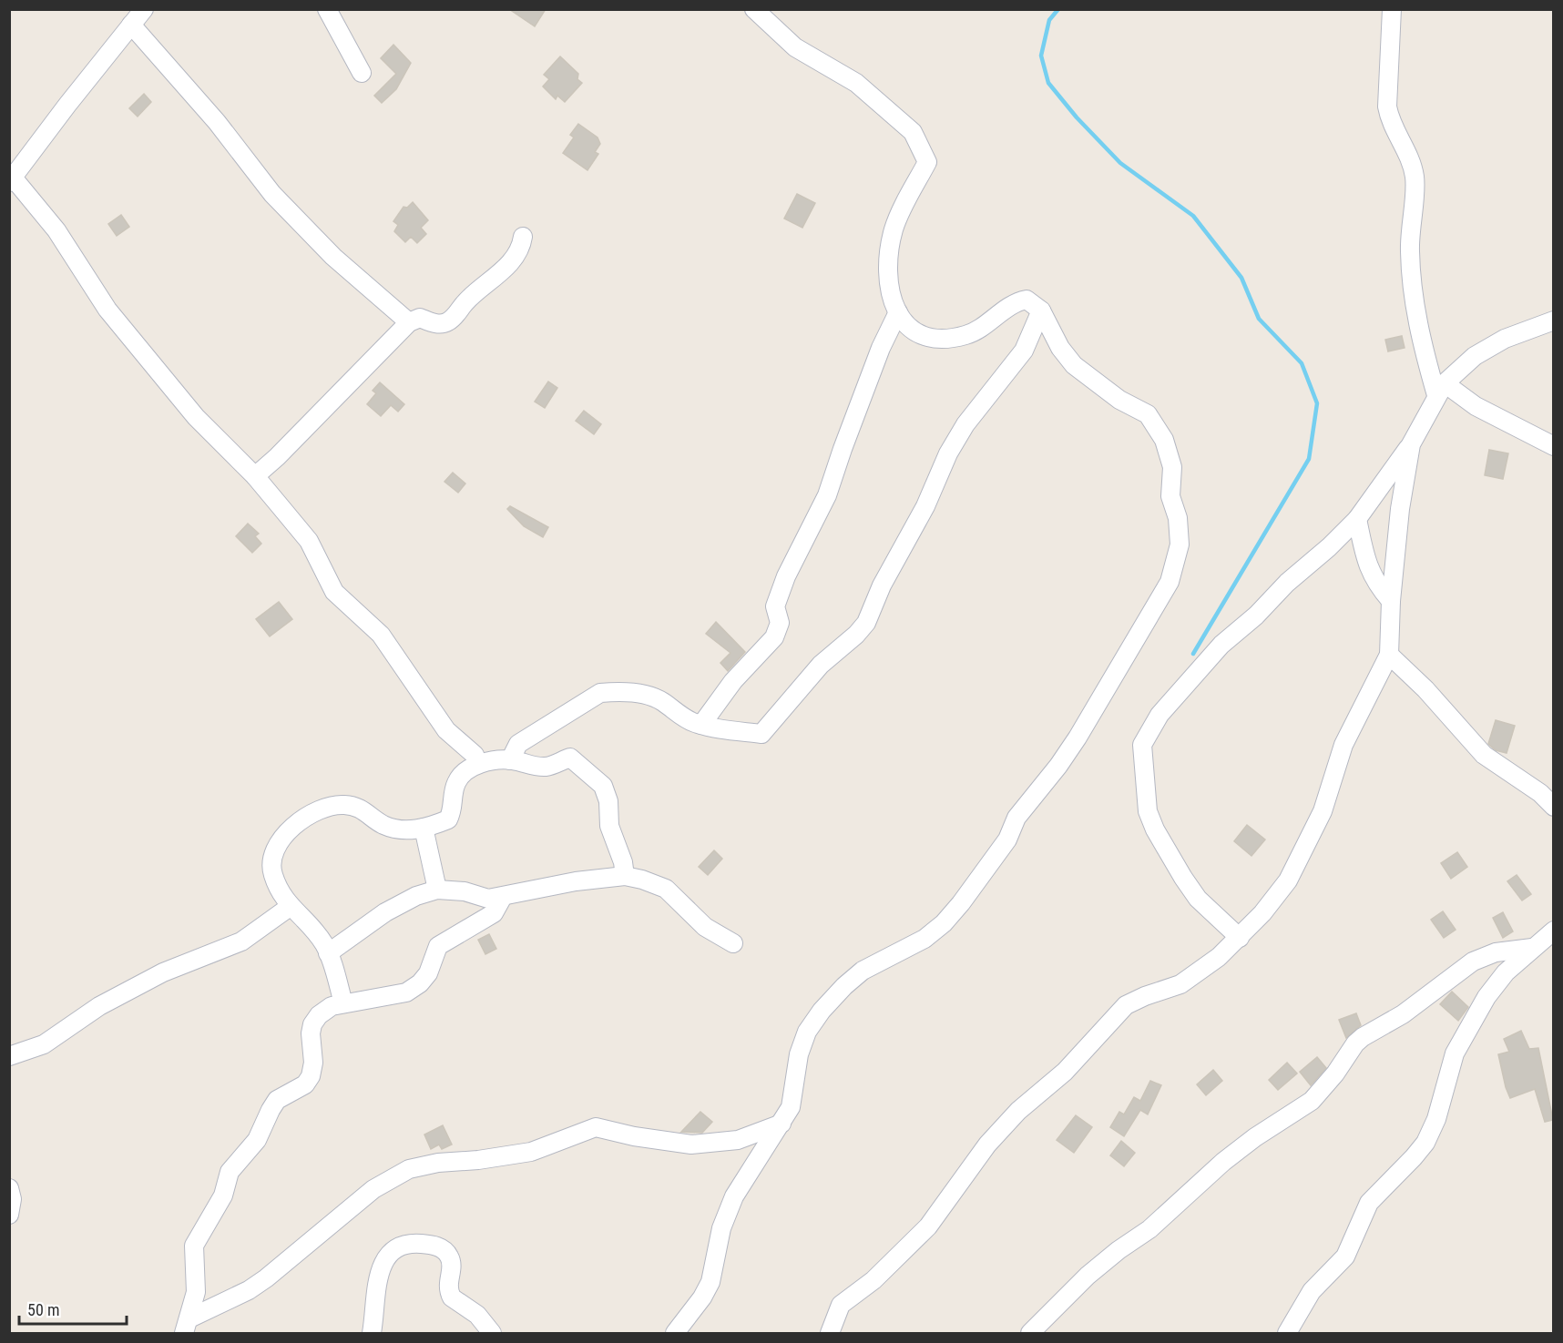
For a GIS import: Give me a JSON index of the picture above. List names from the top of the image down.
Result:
{
  "scale_bar": "50 m"
}
